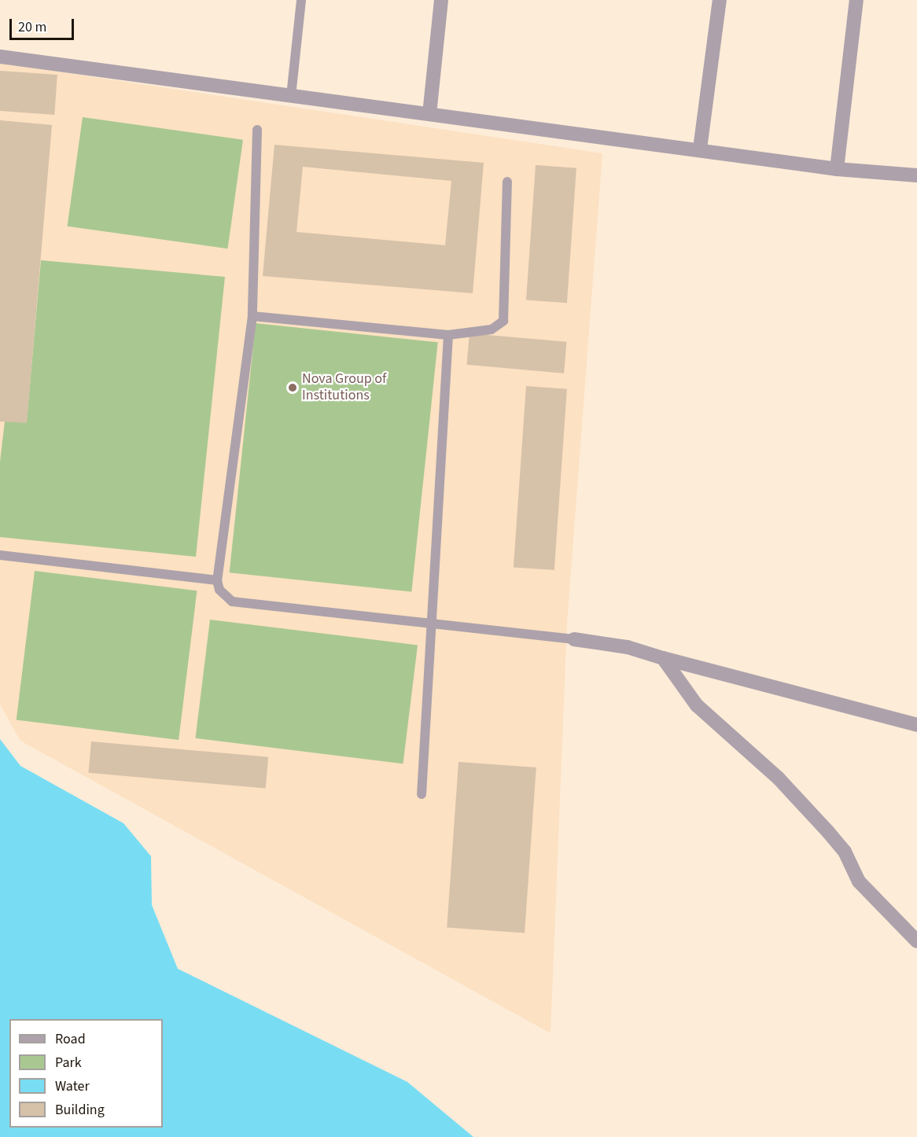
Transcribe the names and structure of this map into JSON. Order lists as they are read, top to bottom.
{
  "places": ["Nova Group of Institutions"],
  "legend": [
    "Road",
    "Park",
    "Water",
    "Building"
  ],
  "scale_bar": "20 m"
}
